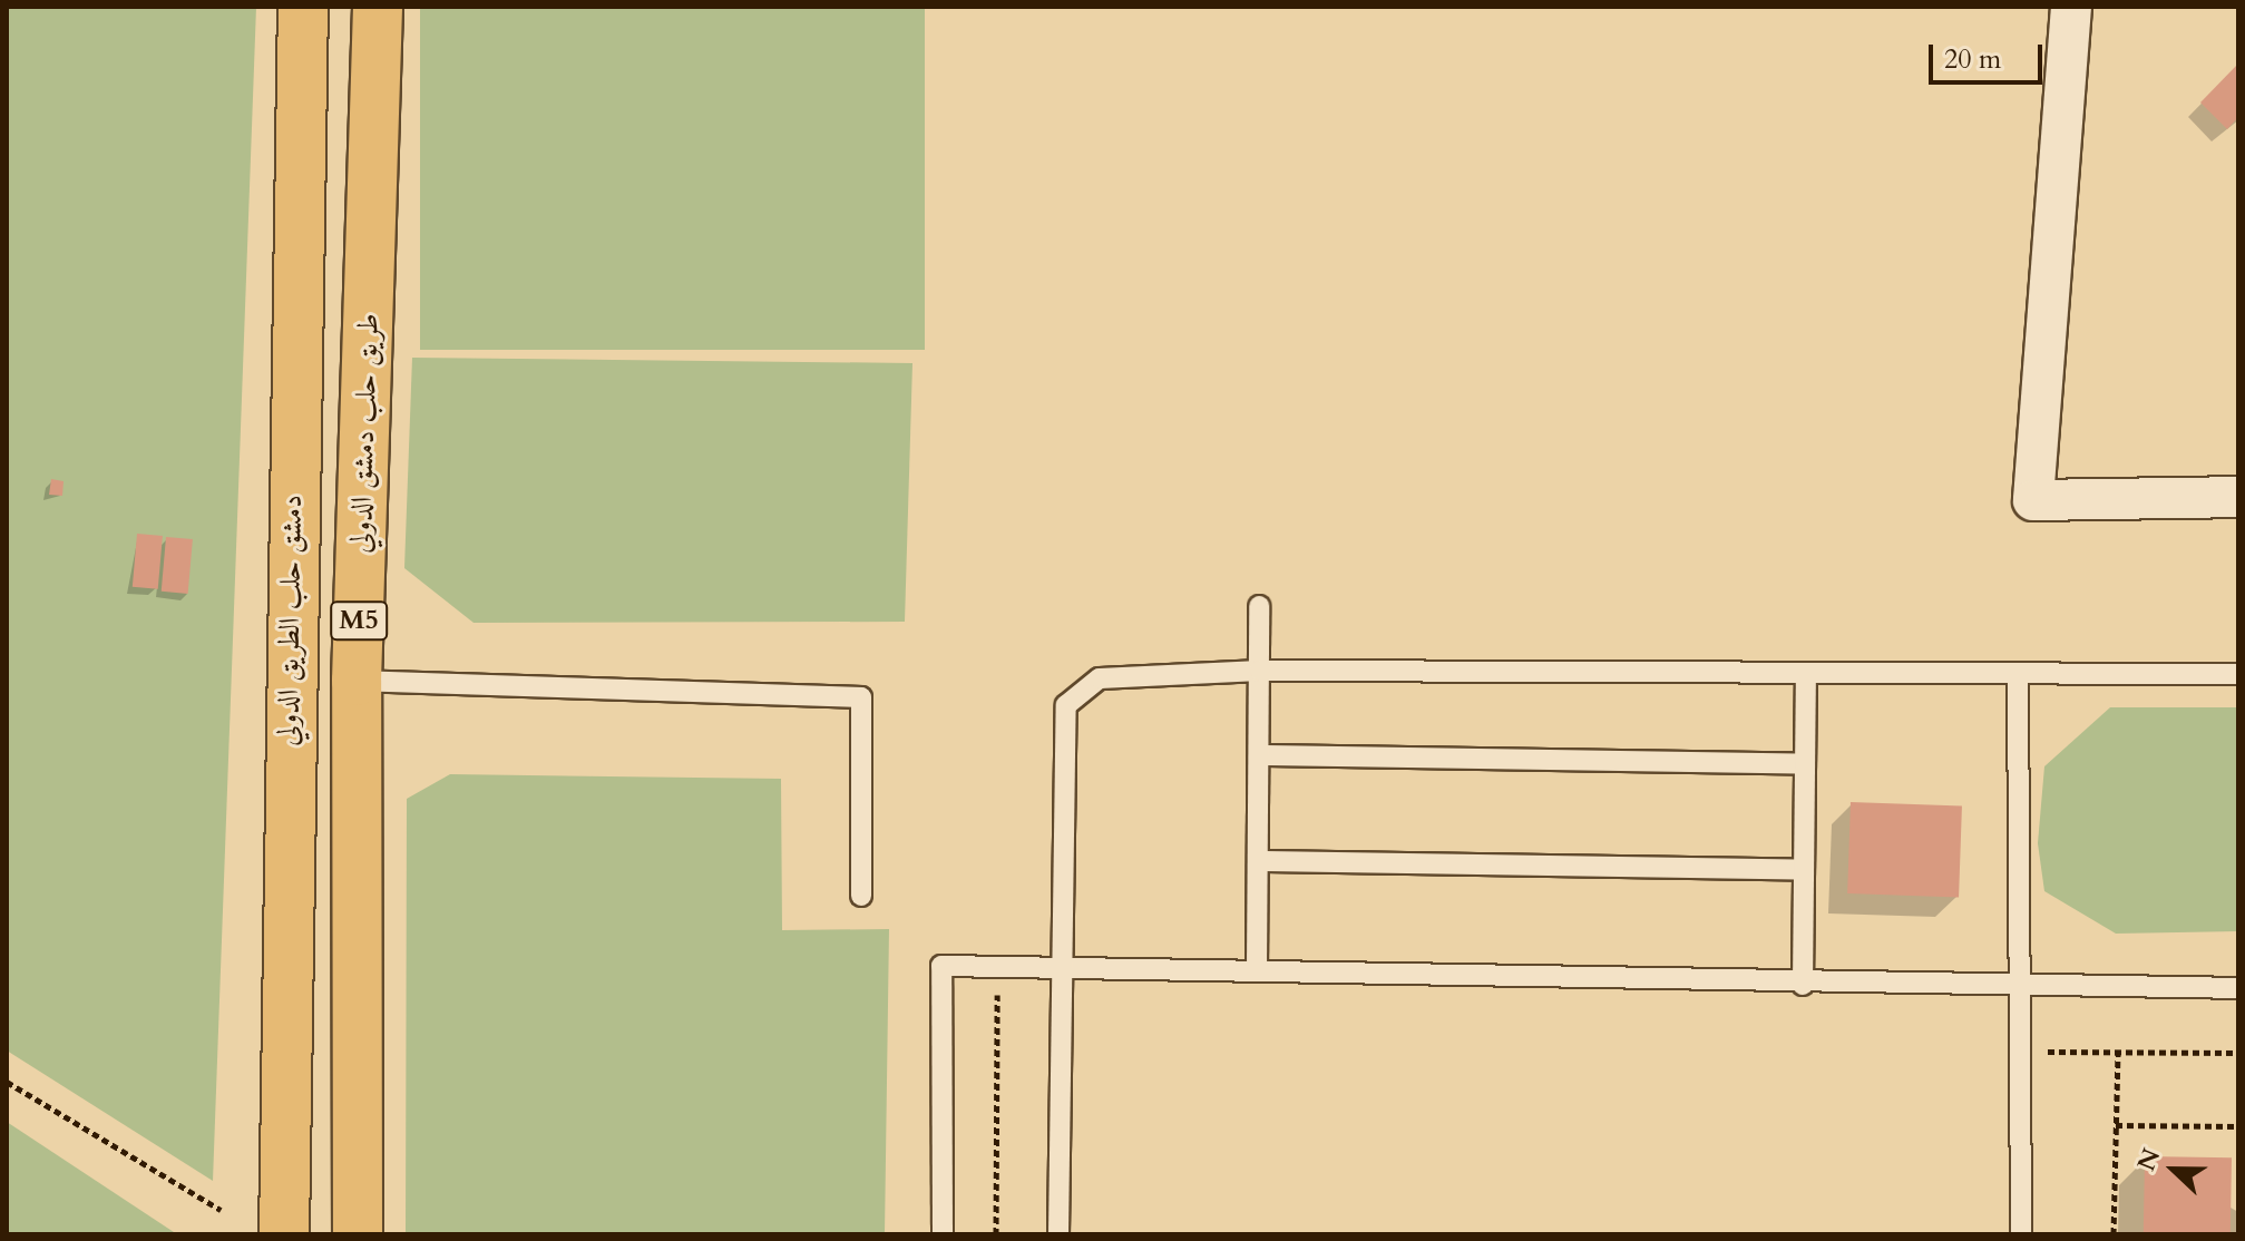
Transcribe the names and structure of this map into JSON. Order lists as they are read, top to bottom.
{
  "streets": {
    "highway": ["طريق حلب دمشق الدولي", "دمشق حلب الطريق الدولي", "M5"]
  },
  "scale_bar": "20 m",
  "north": "left"
}
